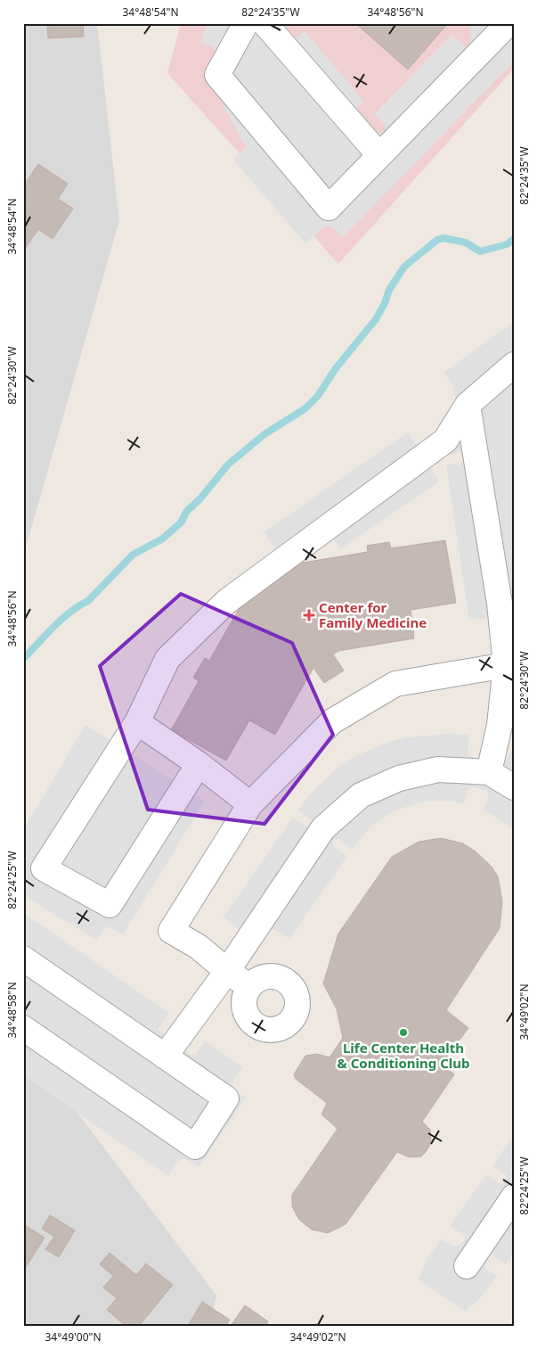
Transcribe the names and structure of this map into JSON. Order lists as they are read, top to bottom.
{
  "places": {
    "health": ["Center for Family Medicine"],
    "other": ["Life Center Health & Conditioning Club"]
  },
  "coordinates": [
    "34°48'54\"N",
    "82°24'35\"W",
    "34°48'56\"N",
    "82°24'30\"W",
    "82°24'25\"W",
    "34°48'58\"N",
    "34°49'02\"N",
    "34°49'00\"N"
  ]
}
